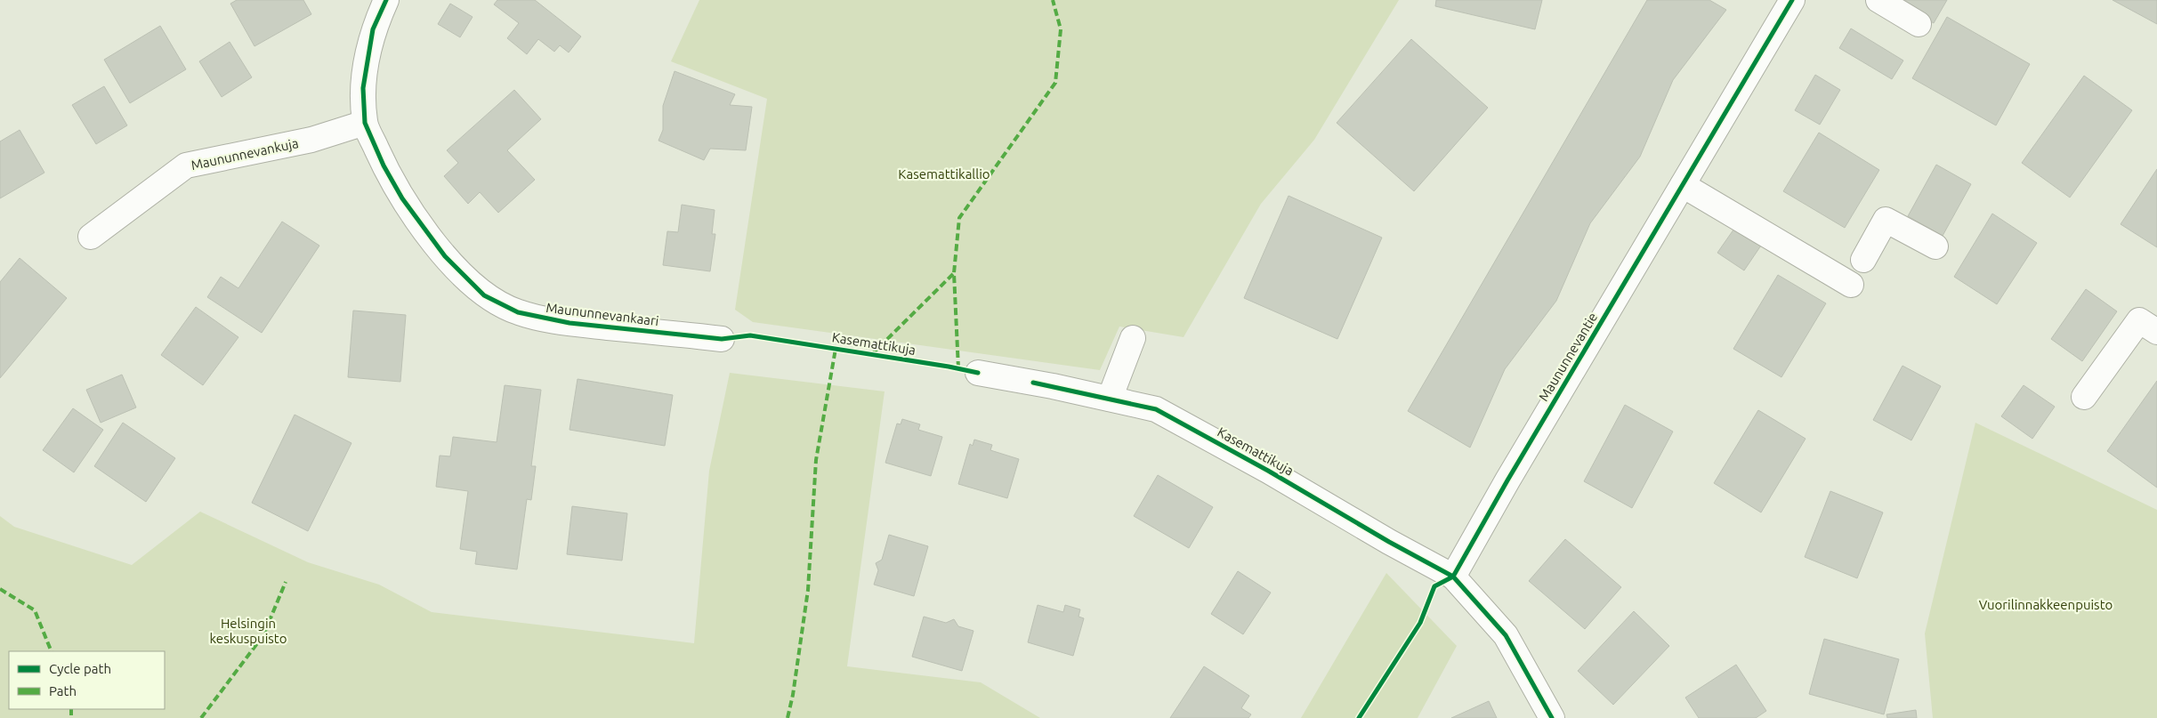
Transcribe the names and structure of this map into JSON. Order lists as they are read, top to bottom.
{
  "streets": {
    "street": [
      "Maununnevankuja",
      "Maununnevankaari",
      "Kasemattikuja",
      "Maununnevantie"
    ]
  },
  "crossings": [
    ["Maununnevankuja", "Maununnevankaari"],
    ["Kasemattikuja", "Maununnevantie"]
  ],
  "parks": ["Kasemattikallio", "Vuorilinnakkeenpuisto", "Helsingin keskuspuisto"],
  "legend": ["Cycle path", "Path"]
}
